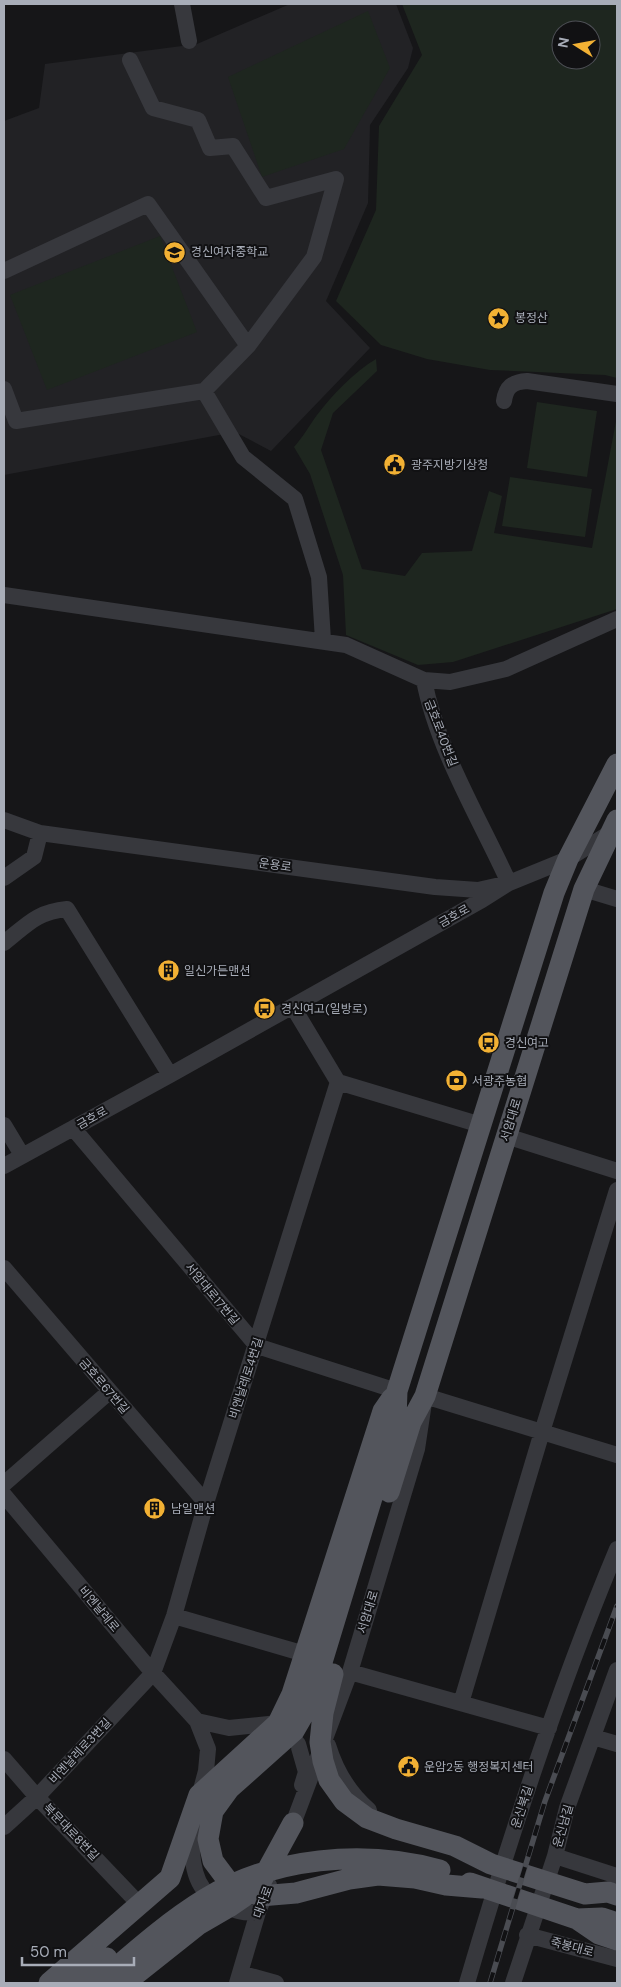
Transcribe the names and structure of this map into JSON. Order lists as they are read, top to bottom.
{
  "streets": {
    "main road": ["서암대로"],
    "street": [
      "금호로40번길",
      "운용로",
      "금호로",
      "서암대로17번길",
      "비엔날레로4번길",
      "금호로67번길",
      "비엔날레로",
      "비엔날레로3번길",
      "운신북길",
      "운신남길",
      "북문대로8번길",
      "대자로",
      "죽봉대로"
    ]
  },
  "crossings": [
    ["금호로40번길", "운용로"],
    ["금호로40번길", "금호로"],
    ["운용로", "금호로"],
    ["금호로", "서암대로"],
    ["금호로", "서암대로17번길"],
    ["서암대로", "대자로"],
    ["서암대로17번길", "비엔날레로4번길"],
    ["비엔날레로4번길", "금호로67번길"],
    ["비엔날레로4번길", "비엔날레로"],
    ["비엔날레로4번길", "비엔날레로3번길"],
    ["비엔날레로", "비엔날레로3번길"],
    ["비엔날레로3번길", "북문대로8번길"],
    ["운신남길", "죽봉대로"]
  ],
  "places": {
    "school or university": ["경신여자중학교"],
    "place": ["봉정산"],
    "public building": ["광주지방기상청", "운암2동 행정복지센터"],
    "building": ["일신가든맨션", "남일맨션"],
    "bus stop": ["경신여고(일방로)", "경신여고"],
    "bank": ["서광주농협"]
  },
  "scale_bar": "50 m",
  "north": "left"
}
